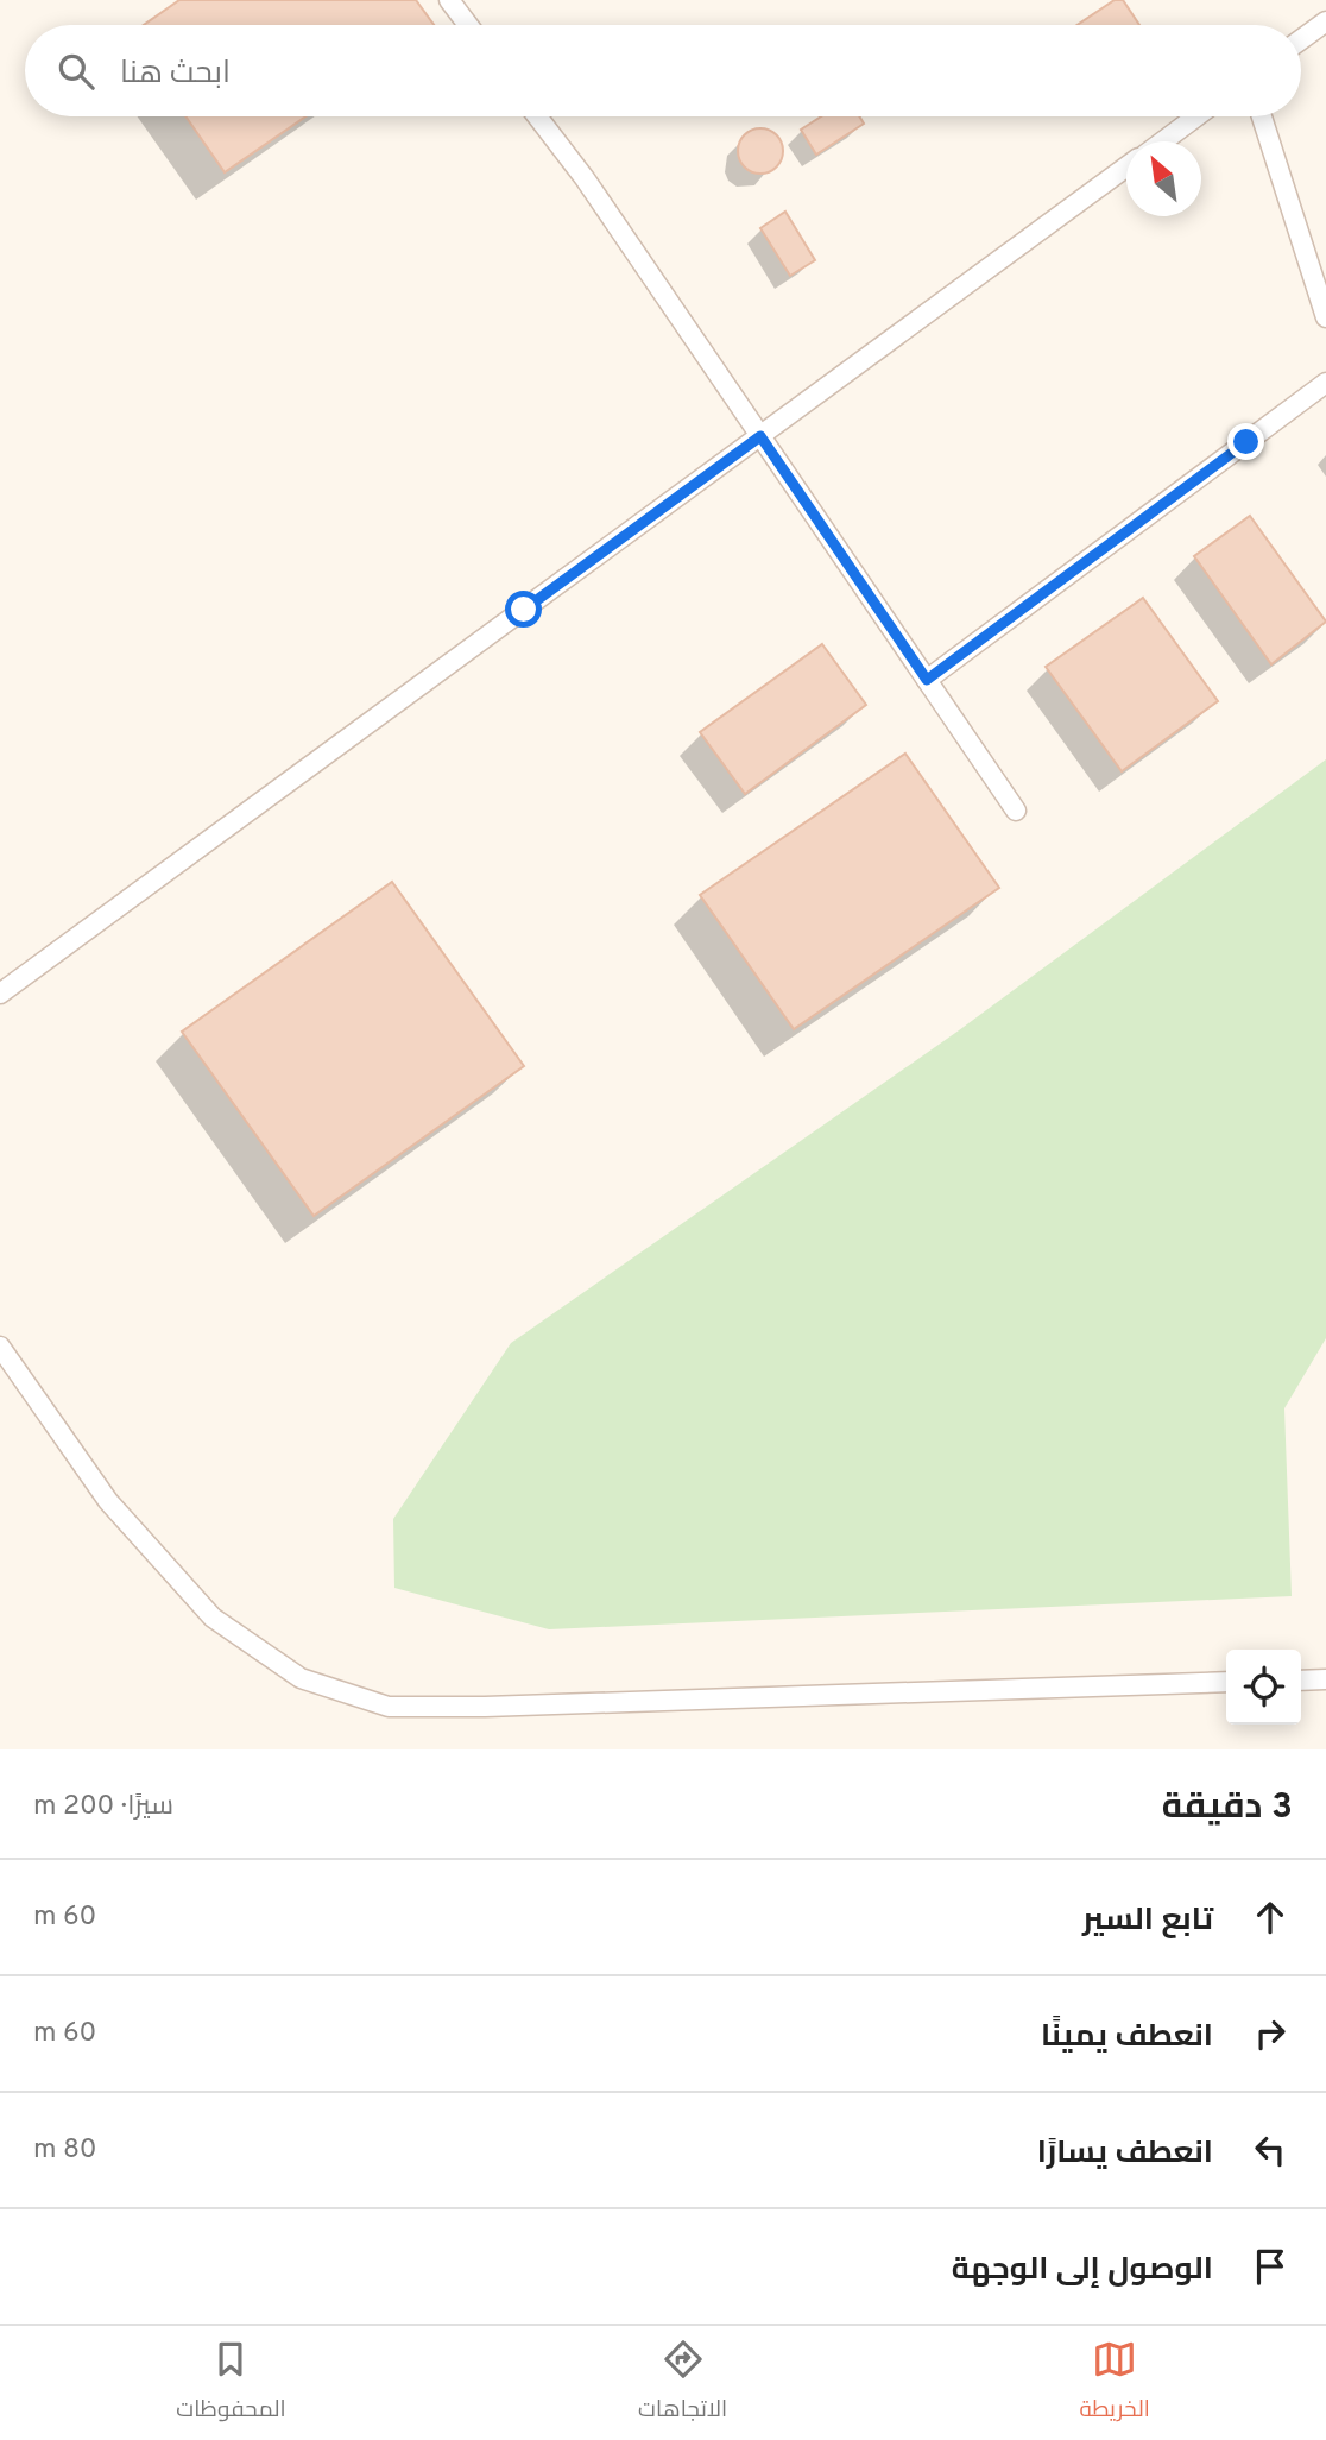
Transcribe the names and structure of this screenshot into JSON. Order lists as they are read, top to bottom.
{
  "north": "top left",
  "page": {
    "search": "ابحث هنا",
    "heading": ["3 دقيقة", "سيرًا · 200 m"],
    "list": [
      ["تابع السير", "60 m"],
      ["انعطف يمينًا", "60 m"],
      ["انعطف يسارًا", "80 m"],
      "الوصول إلى الوجهة"
    ],
    "nav": ["الخريطة", "الاتجاهات", "المحفوظات"]
  }
}
